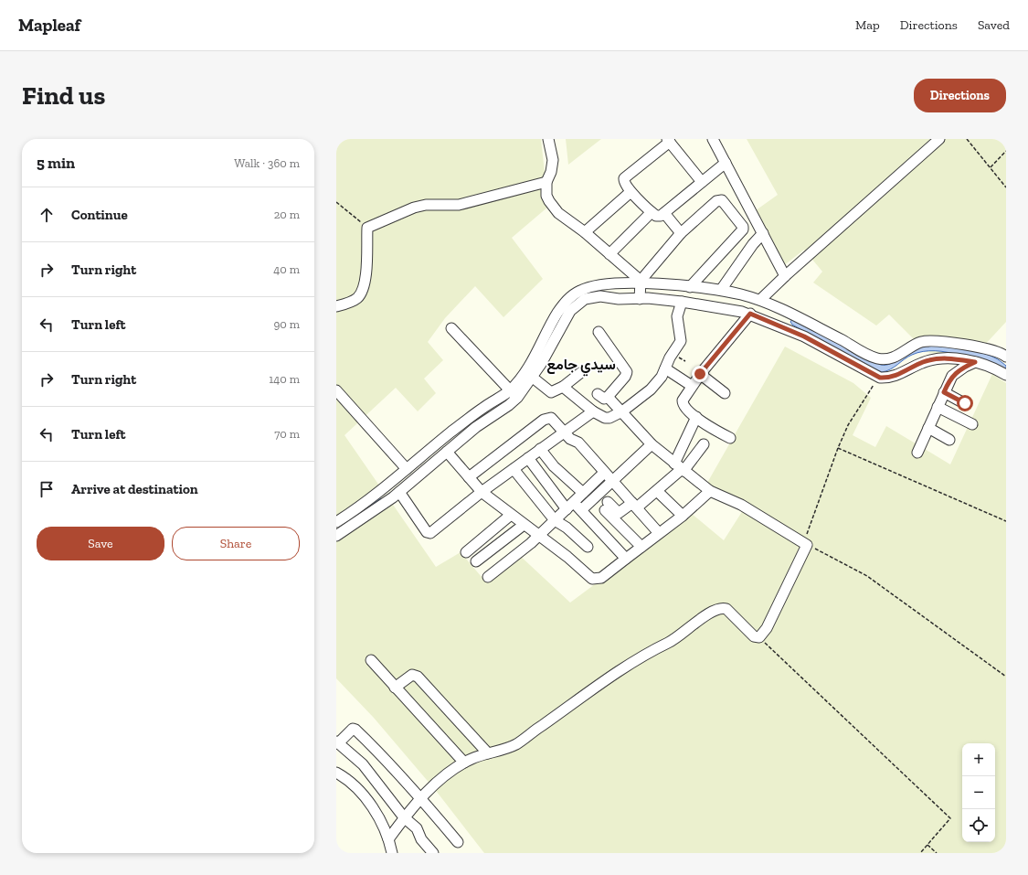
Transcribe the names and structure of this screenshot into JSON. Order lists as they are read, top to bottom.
{
  "districts": ["سيدي جامع"],
  "page": {
    "header": "Mapleaf",
    "nav": ["Map", "Directions", "Saved"],
    "buttons": [
      "Directions",
      ["Save", "Share"]
    ],
    "title": "Find us",
    "heading": ["5 min", "Walk · 360 m"],
    "list": [
      ["Continue", "20 m"],
      ["Turn right", "40 m"],
      ["Turn left", "90 m"],
      ["Turn right", "140 m"],
      ["Turn left", "70 m"],
      "Arrive at destination"
    ],
    "map_buttons": ["+", "−"]
  }
}
